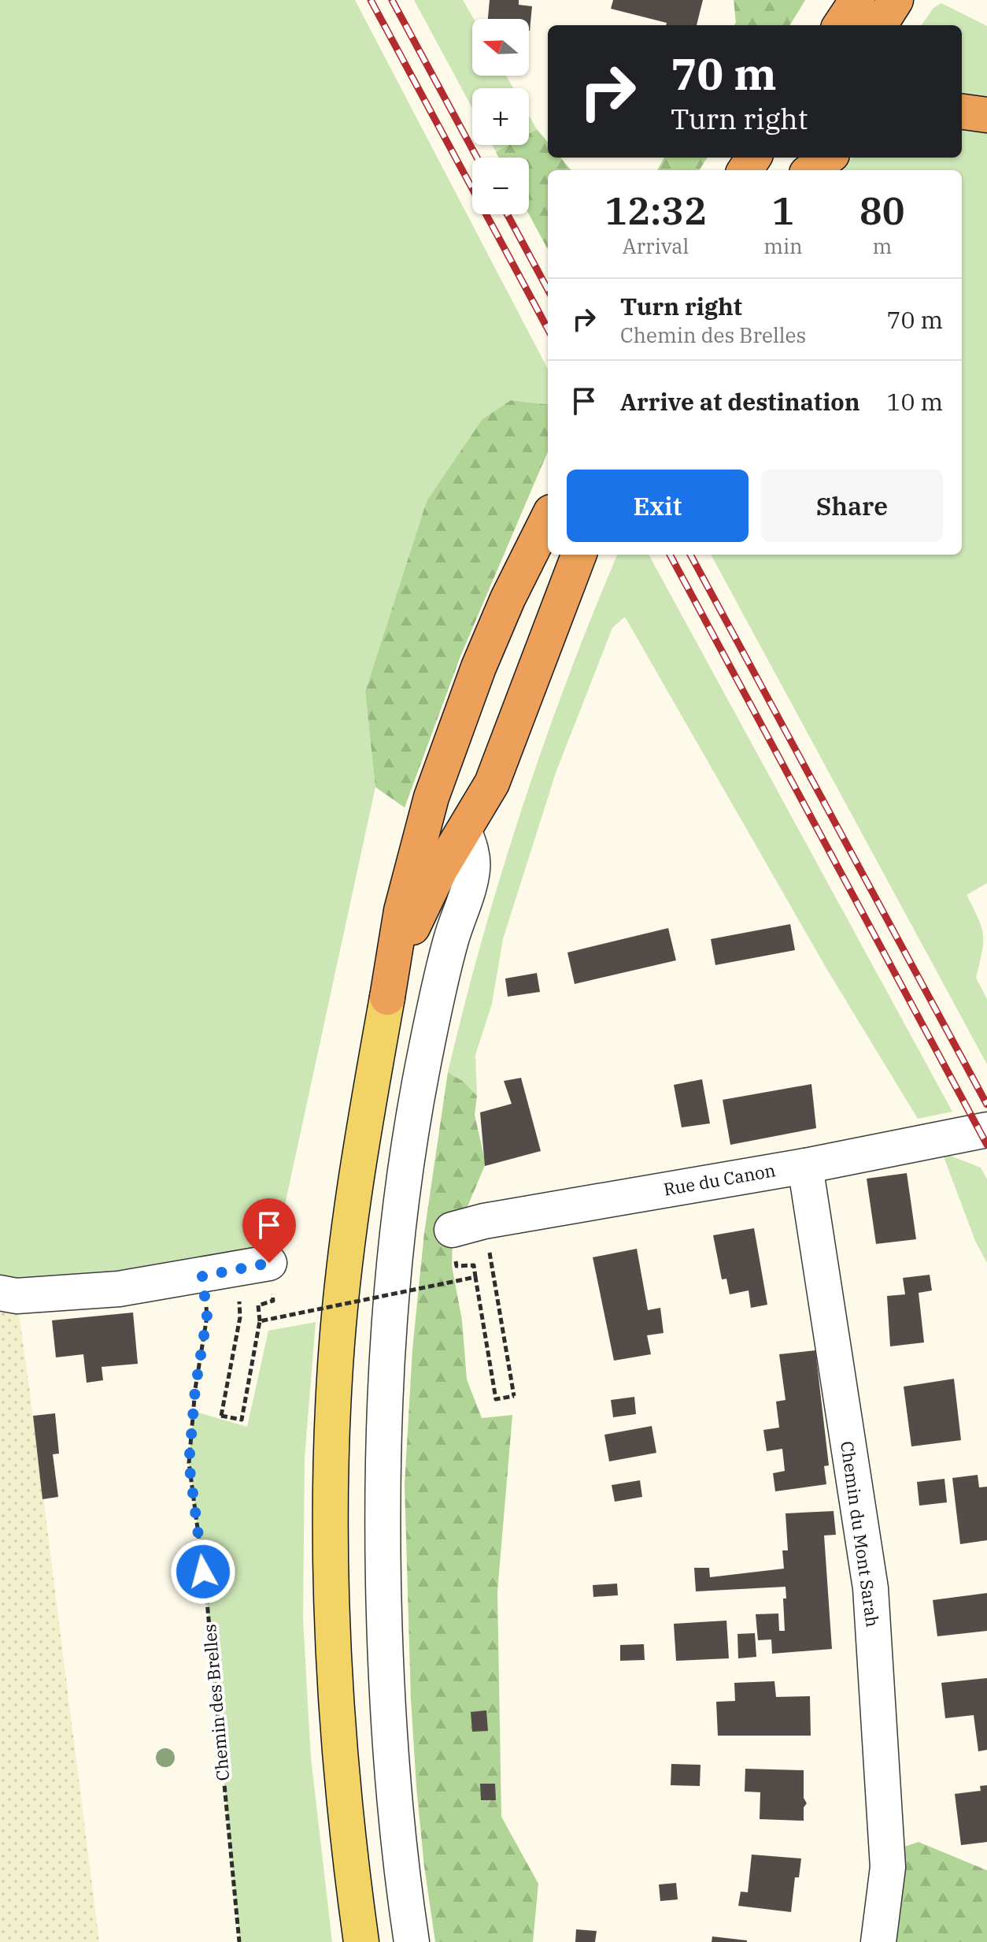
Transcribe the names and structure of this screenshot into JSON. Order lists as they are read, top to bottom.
{
  "streets": {
    "street": ["Rue du Canon", "Chemin du Mont Sarah"],
    "path": ["Chemin des Brelles"]
  },
  "crossings": [
    ["Rue du Canon", "Chemin du Mont Sarah"]
  ],
  "north": "left",
  "page": {
    "map_buttons": ["+", "−"],
    "turn": ["70 m", "Turn right"],
    "eta": [
      "12:32",
      "Arrival",
      "1",
      "min",
      "80",
      "m"
    ],
    "list": [
      {
        "name": "Turn right",
        "note": "Chemin des Brelles",
        "value": "70 m"
      },
      {
        "name": "Arrive at destination",
        "value": "10 m"
      }
    ],
    "buttons": ["Exit", "Share"]
  }
}
